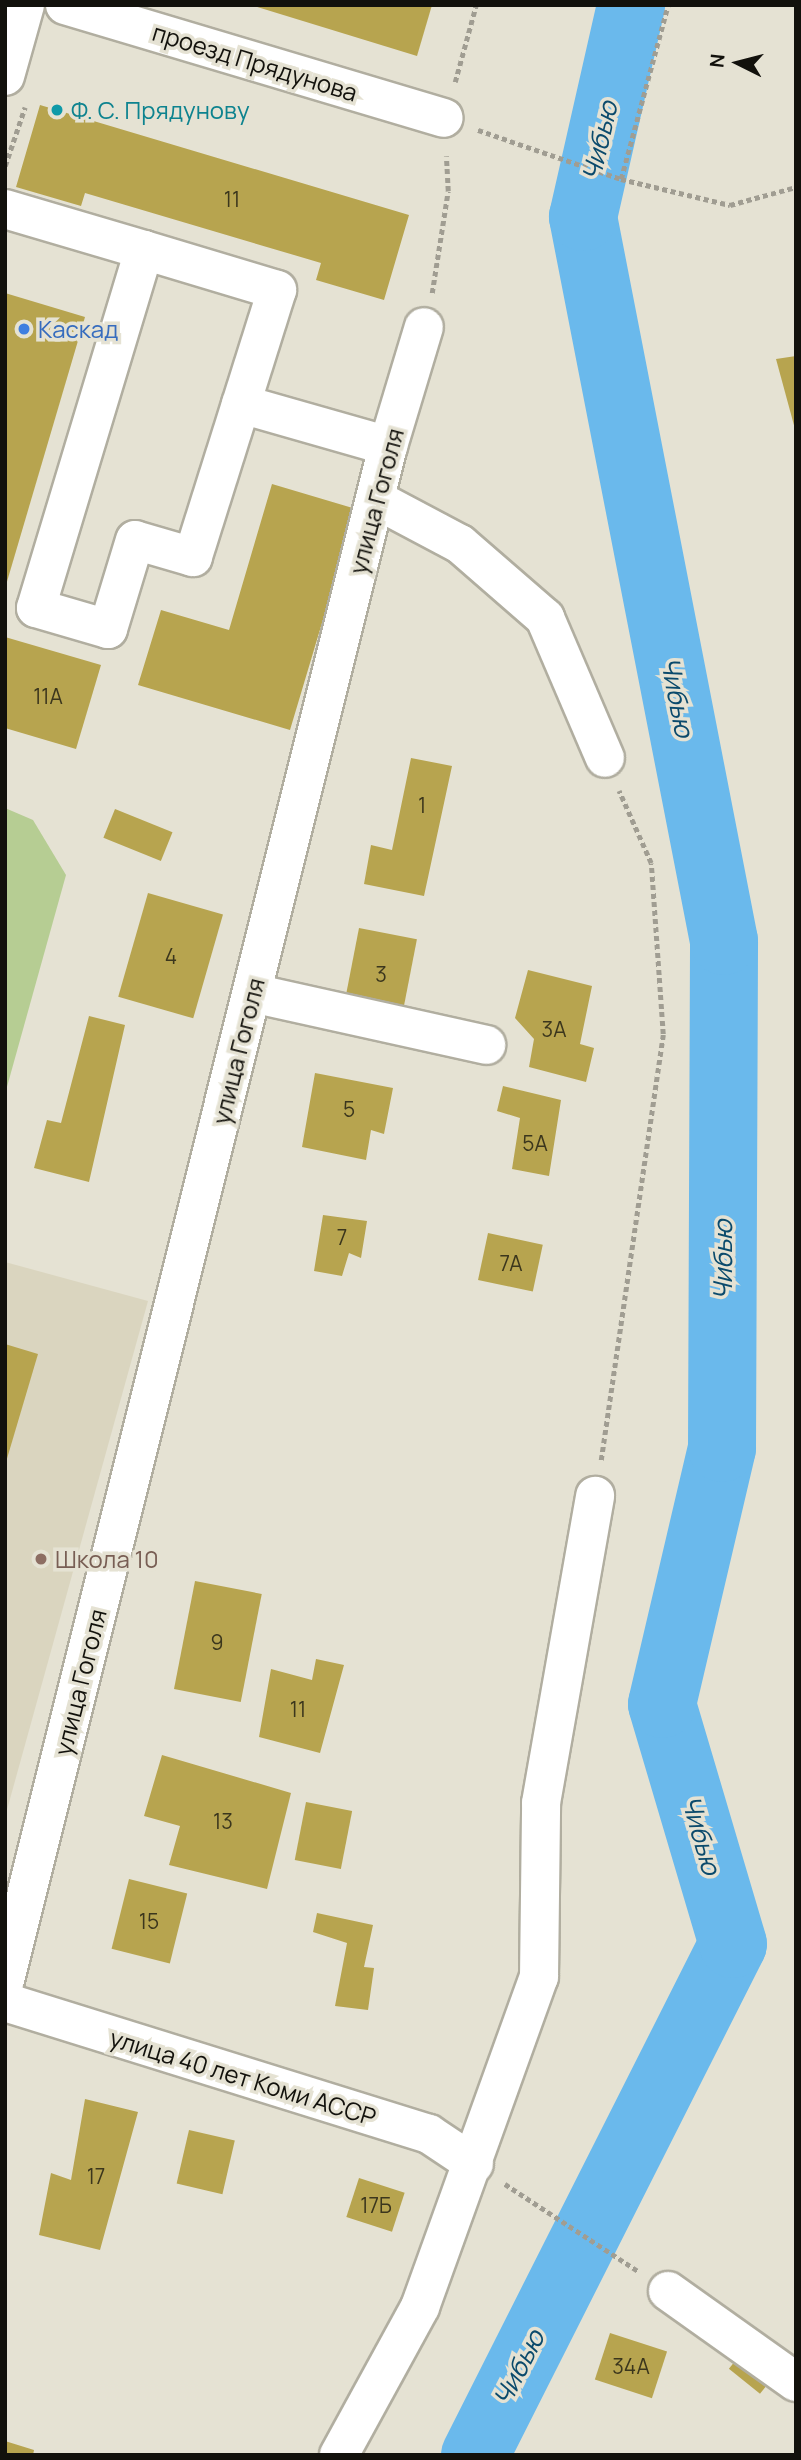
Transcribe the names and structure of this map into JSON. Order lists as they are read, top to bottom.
{
  "streets": {
    "street": ["проезд Прядунова", "улица Гоголя", "улица 40 лет Коми АССР"]
  },
  "water": ["Чибью"],
  "places": ["Ф. С. Прядунову", "Каскад", "Школа 10"],
  "house_numbers": [
    "11",
    "11А",
    "1",
    "4",
    "3",
    "3А",
    "5",
    "5А",
    "7",
    "7А",
    "9",
    "11",
    "13",
    "15",
    "17",
    "17Б",
    "34А"
  ],
  "north": "left"
}
